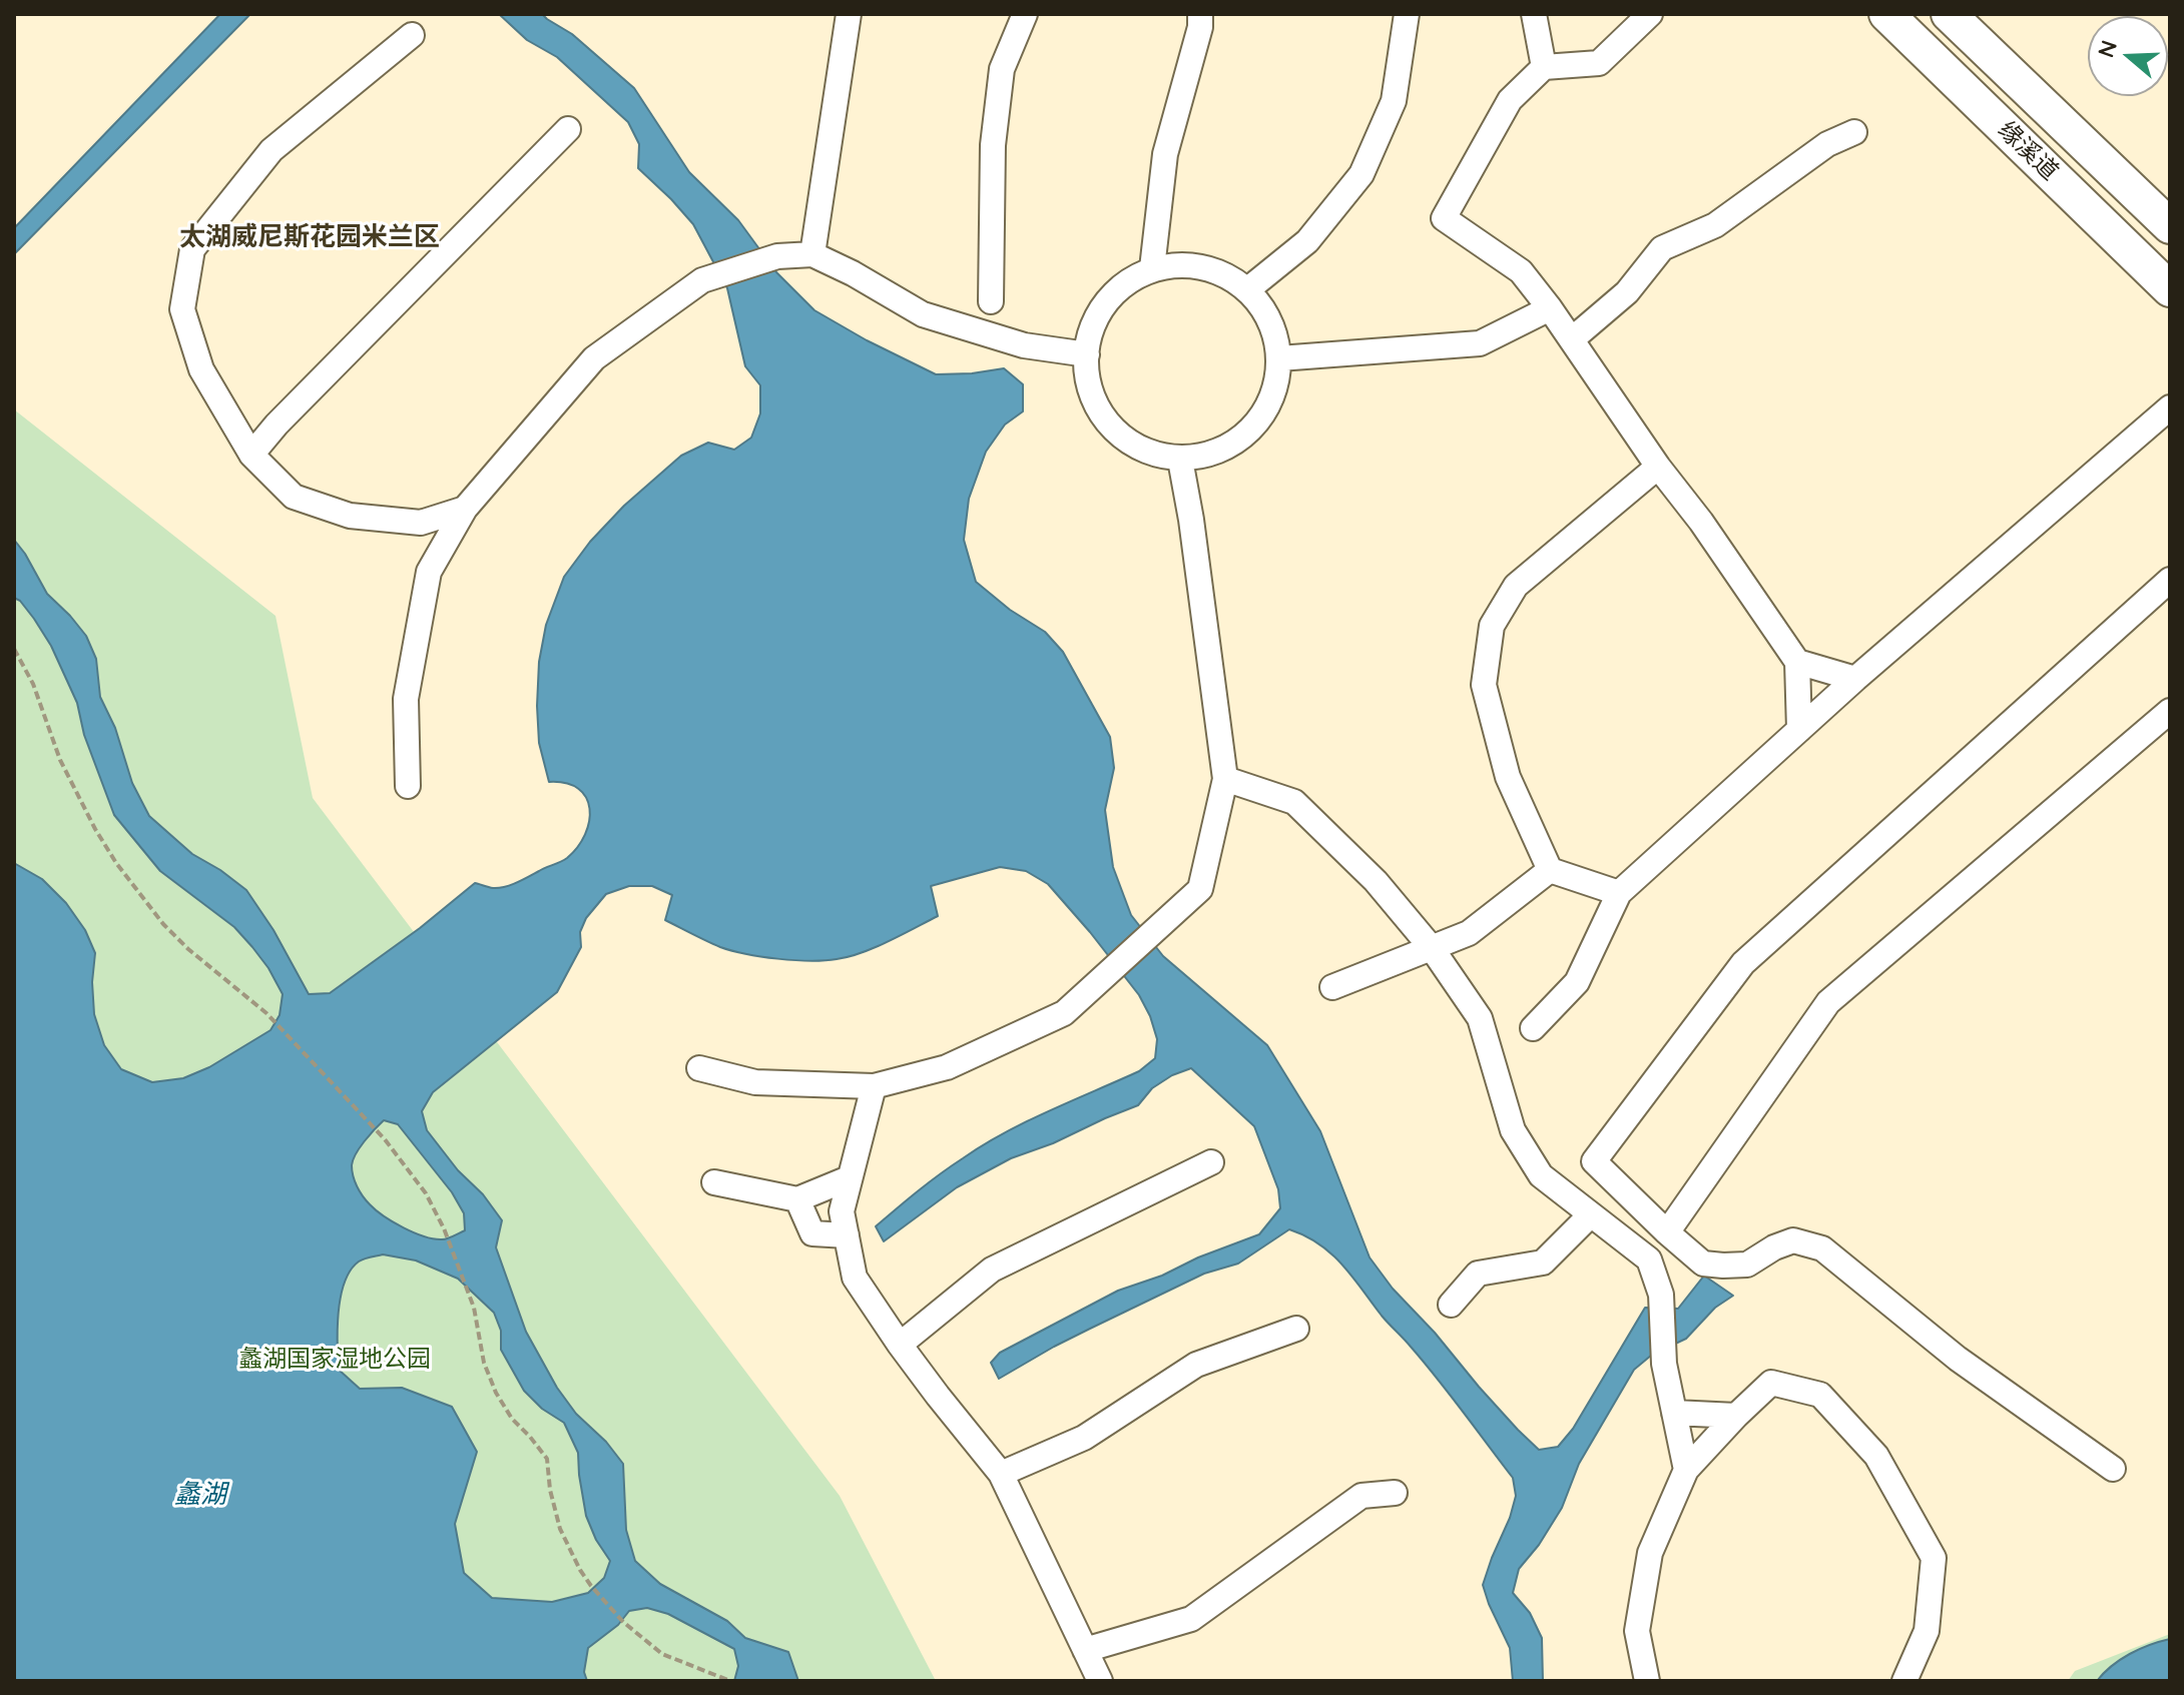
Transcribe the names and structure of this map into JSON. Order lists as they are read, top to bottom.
{
  "streets": {
    "main road": ["缘溪道"]
  },
  "districts": ["太湖威尼斯花园米兰区"],
  "water": ["蠡湖"],
  "parks": ["蠡湖国家湿地公园"],
  "north": "left"
}
